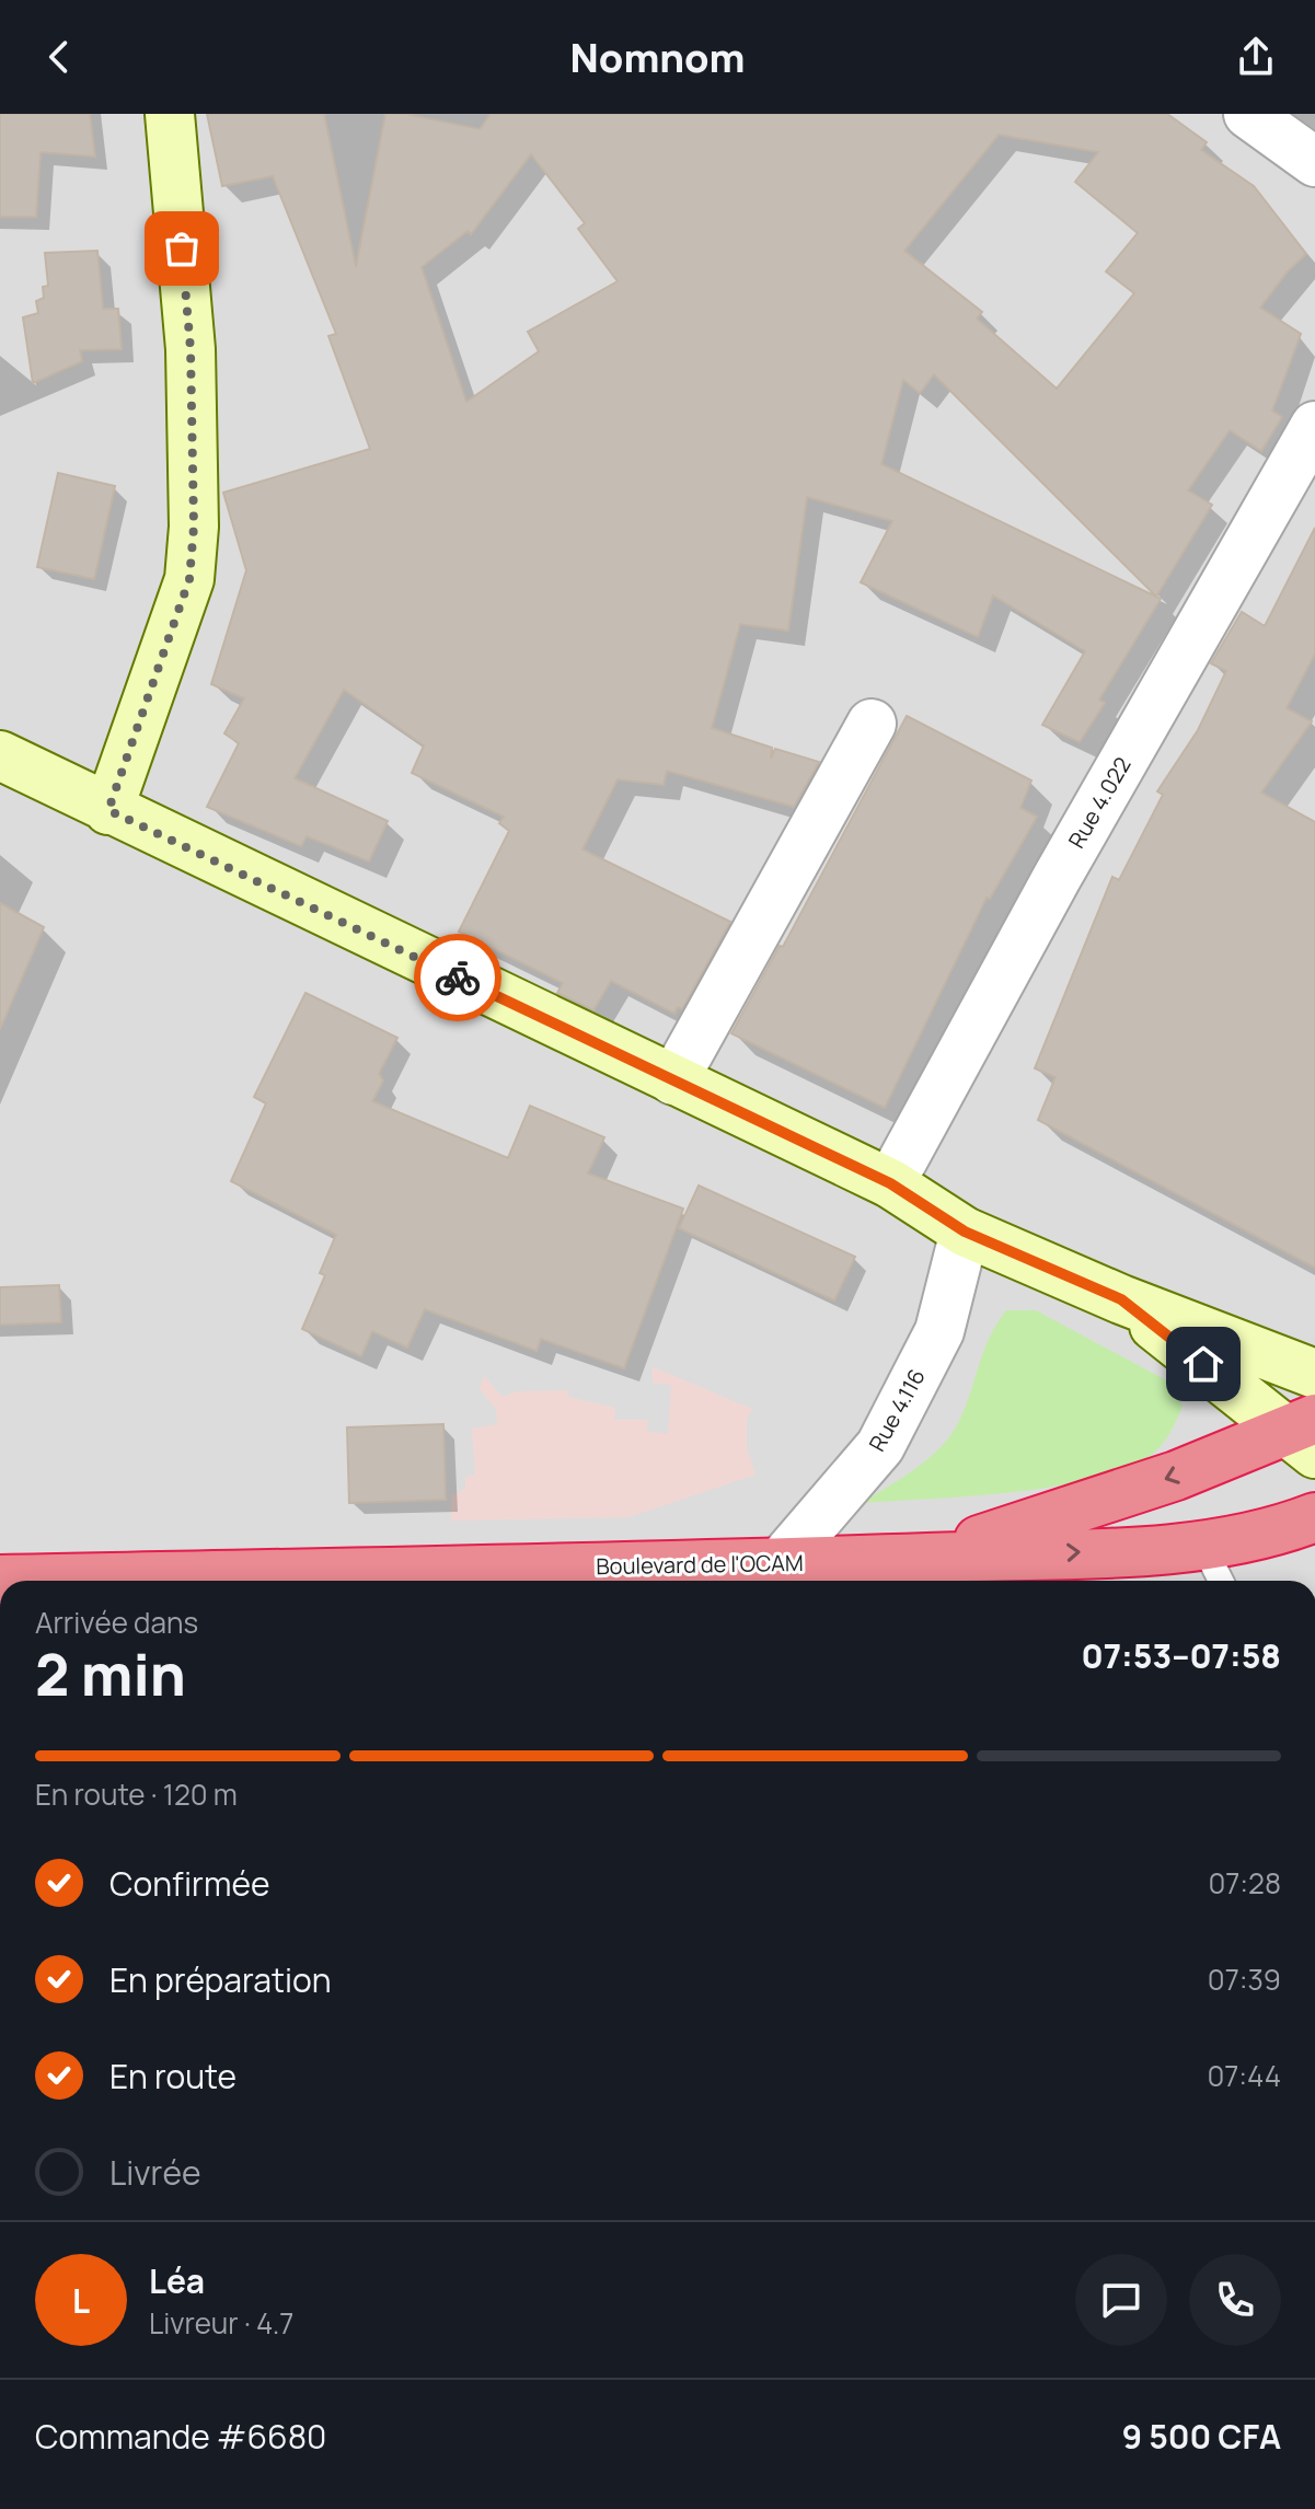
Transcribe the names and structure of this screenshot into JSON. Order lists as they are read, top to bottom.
{
  "streets": {
    "highway": ["Boulevard de l'OCAM"],
    "street": ["Rue 4.022", "Rue 4.116"]
  },
  "crossings": [
    ["Rue 4.116", "Boulevard de l'OCAM"]
  ],
  "page": {
    "header": "Nomnom",
    "heading": ["2 min", "Arrivée dans", "07:53–07:58"],
    "panel": [
      "Léa",
      "Livreur · 4.7",
      "Commande #6680",
      "9 500 CFA"
    ],
    "bar": "En route · 120 m",
    "list": [
      ["Confirmée", "07:28"],
      ["En préparation", "07:39"],
      ["En route", "07:44"],
      "Livrée"
    ],
    "round": "L"
  }
}
